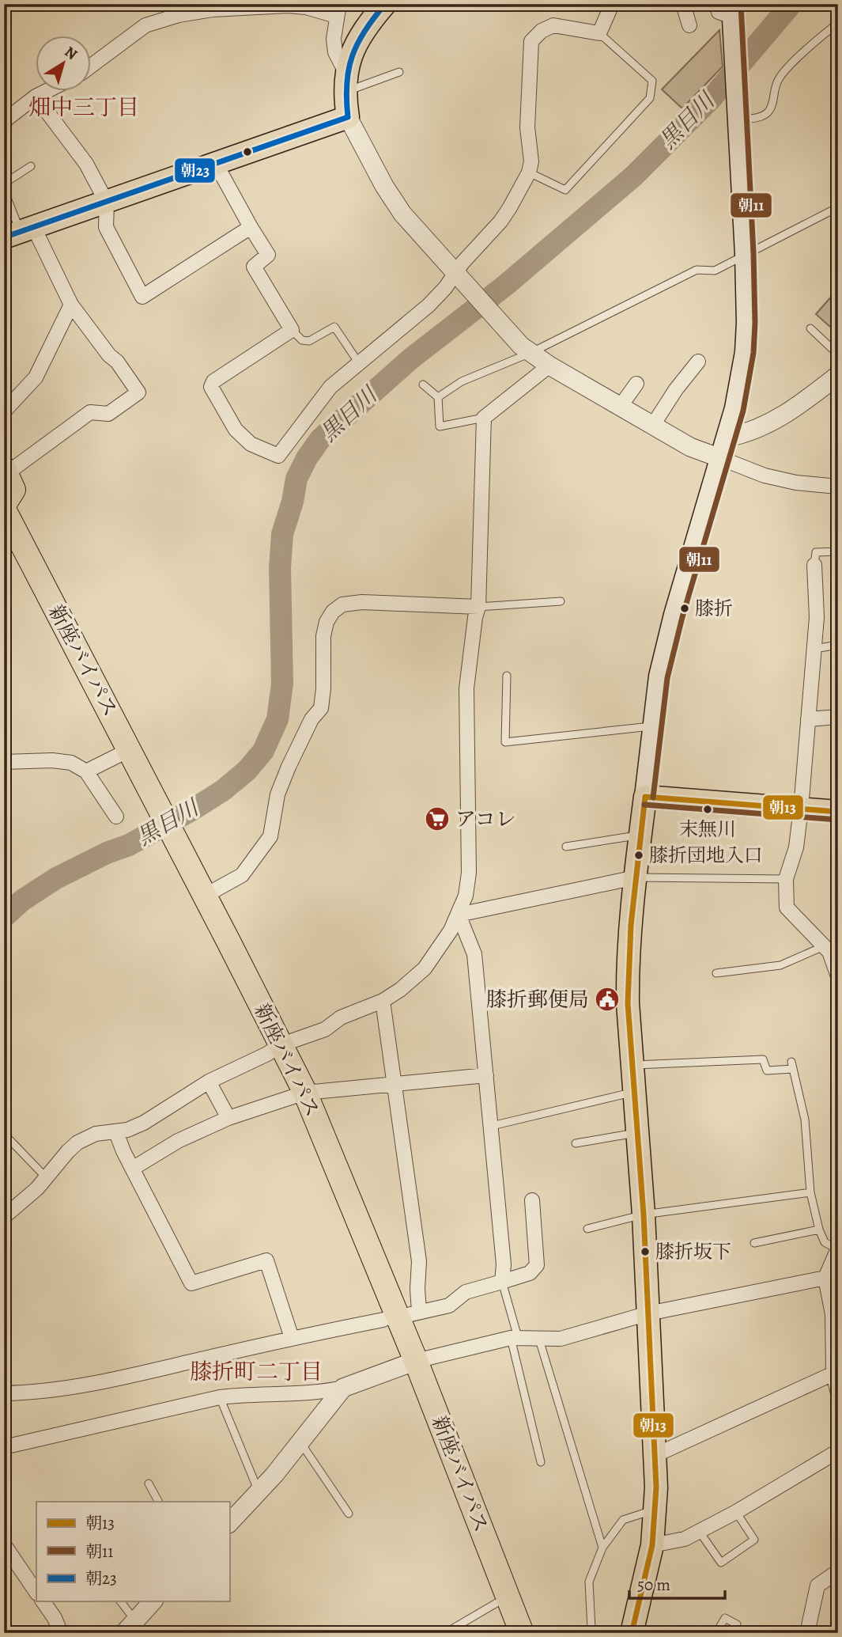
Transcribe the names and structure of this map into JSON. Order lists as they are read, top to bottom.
{
  "streets": {
    "highway": ["新座バイパス"]
  },
  "districts": ["畑中三丁目", "膝折町二丁目"],
  "water": ["黒目川"],
  "places": {
    "other": [
      "膝折",
      "末無川",
      "膝折団地入口",
      "膝折坂下"
    ],
    "supermarket": ["アコレ"],
    "public building": ["膝折郵便局"]
  },
  "lines": ["transit line 朝11", "transit line 朝23", "transit line 朝13"],
  "legend": ["朝13", "朝11", "朝23"],
  "scale_bar": "50 m",
  "north": "top right"
}
